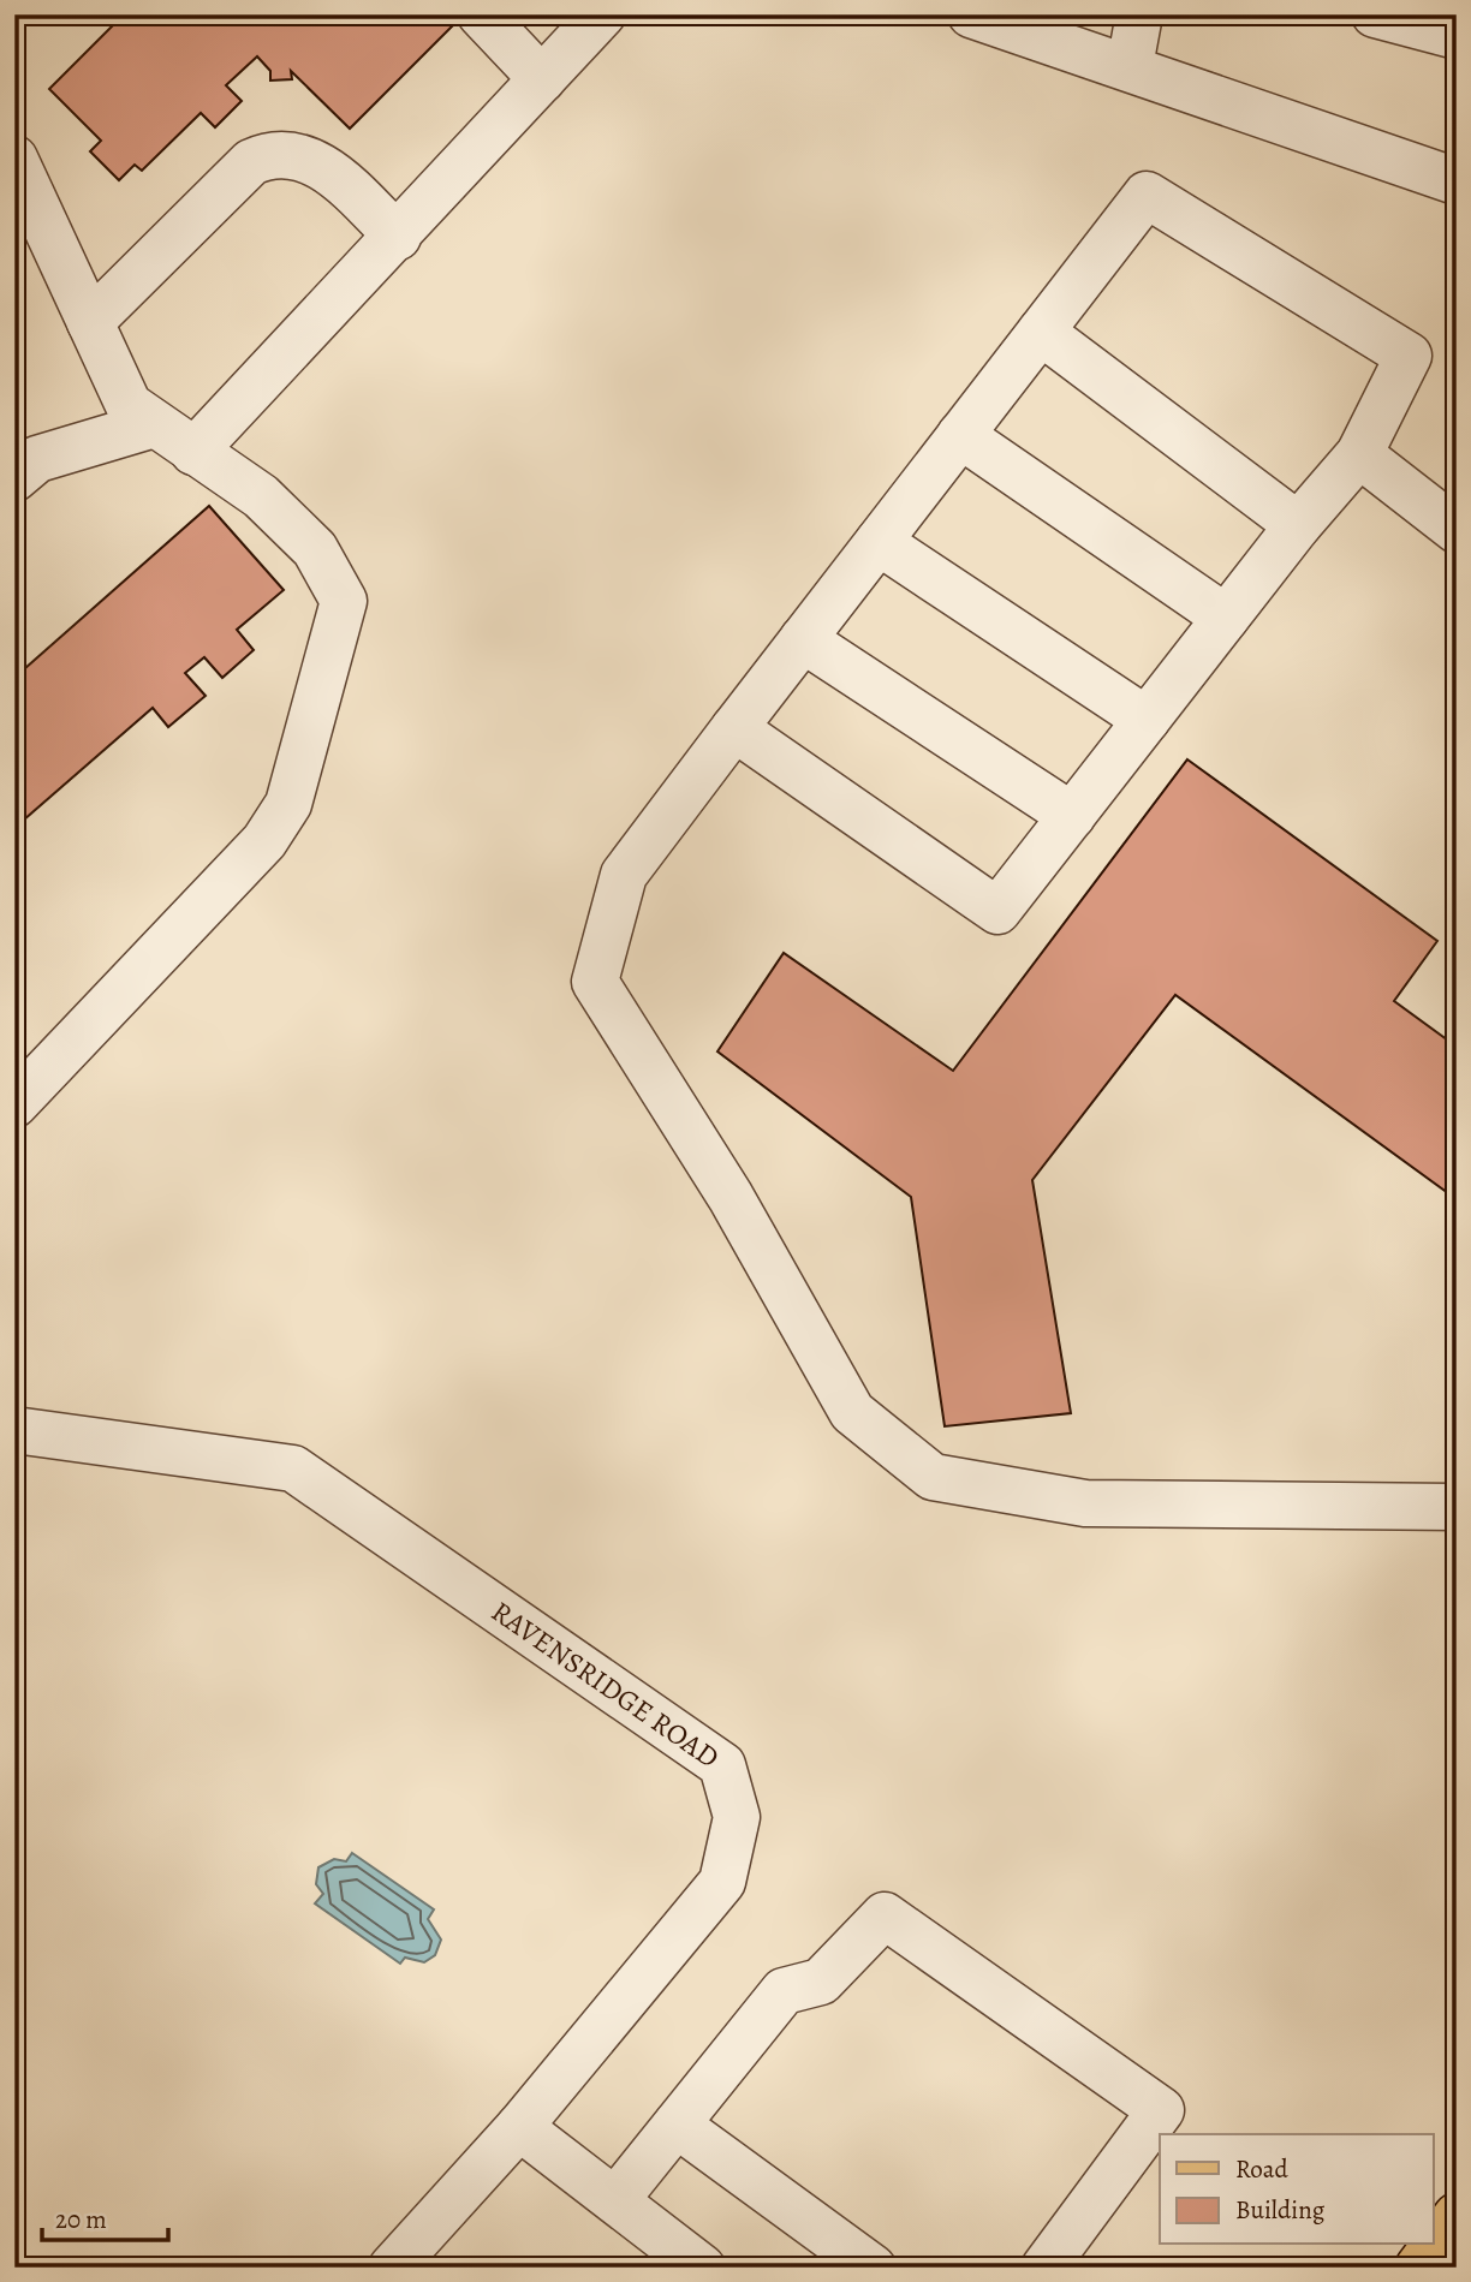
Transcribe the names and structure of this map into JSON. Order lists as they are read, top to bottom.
{
  "streets": {
    "street": ["RAVENSRIDGE ROAD"]
  },
  "legend": ["Road", "Building"],
  "scale_bar": "20 m"
}
